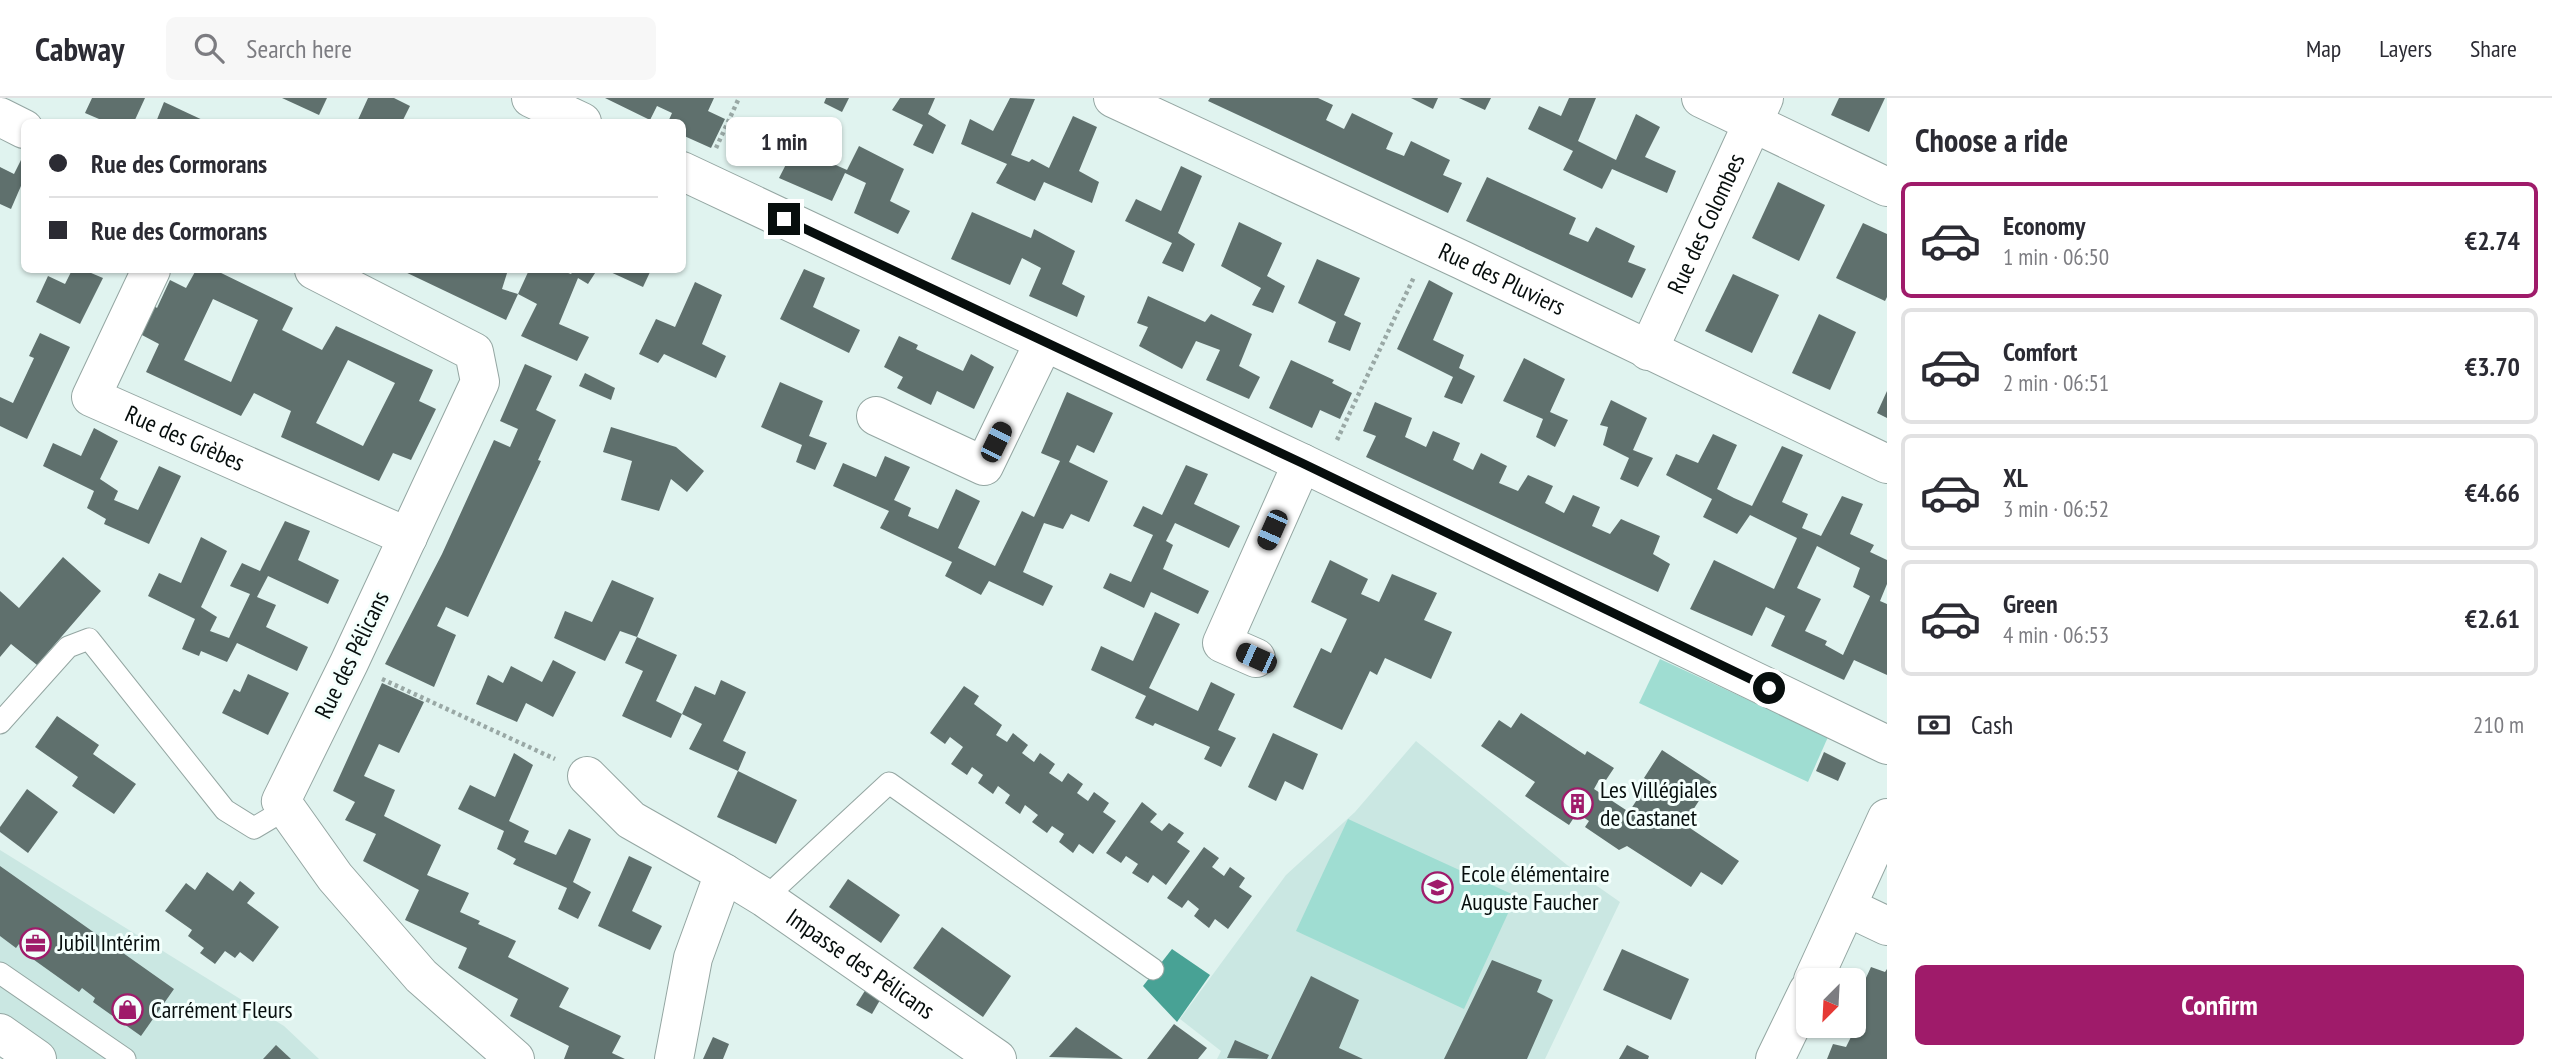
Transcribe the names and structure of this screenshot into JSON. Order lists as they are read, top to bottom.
{
  "streets": {
    "street": [
      "Rue des Colombes",
      "Rue des Pluviers",
      "Rue des Grèbes",
      "Rue des Pélicans",
      "Impasse des Pélicans"
    ]
  },
  "crossings": [
    ["Rue des Colombes", "Rue des Pluviers"],
    ["Rue des Grèbes", "Rue des Pélicans"]
  ],
  "places": {
    "building": ["Les Villégiales de Castanet"],
    "school or university": ["Ecole élémentaire Auguste Faucher"],
    "office": ["Jubil Intérim"],
    "shop": ["Carrément Fleurs"]
  },
  "north": "bottom left",
  "page": {
    "header": "Cabway",
    "search": "Search here",
    "nav": ["Map", "Layers", "Share"],
    "heading": "Choose a ride",
    "bubble": "1 min",
    "banner": ["Rue des Cormorans", "Rue des Cormorans"],
    "list": [
      {
        "name": "Economy",
        "note": "1 min · 06:50",
        "value": "€2.74"
      },
      {
        "name": "Comfort",
        "note": "2 min · 06:51",
        "value": "€3.70"
      },
      {
        "name": "XL",
        "note": "3 min · 06:52",
        "value": "€4.66"
      },
      {
        "name": "Green",
        "note": "4 min · 06:53",
        "value": "€2.61"
      }
    ],
    "pay": ["Cash", "210 m"],
    "buttons": "Confirm"
  }
}
